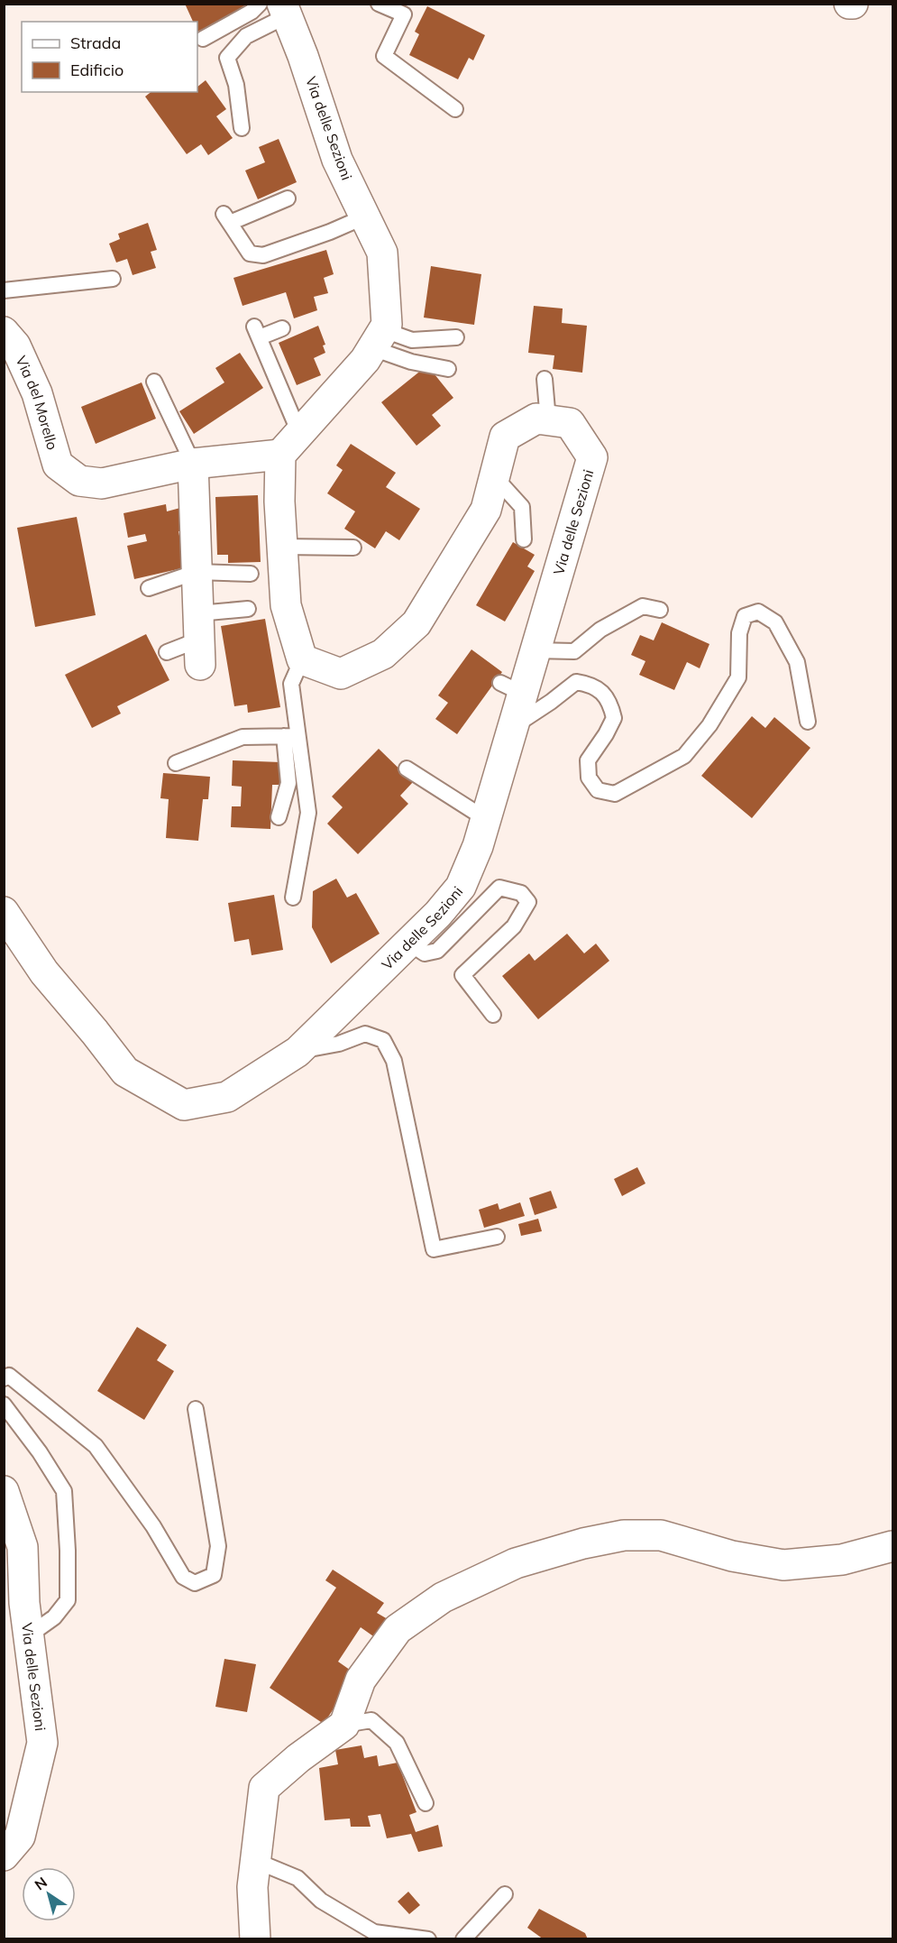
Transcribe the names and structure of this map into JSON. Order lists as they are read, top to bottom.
{
  "streets": {
    "street": ["Via delle Sezioni", "Via del Morello"]
  },
  "legend": ["Strada", "Edificio"],
  "north": "top left"
}
